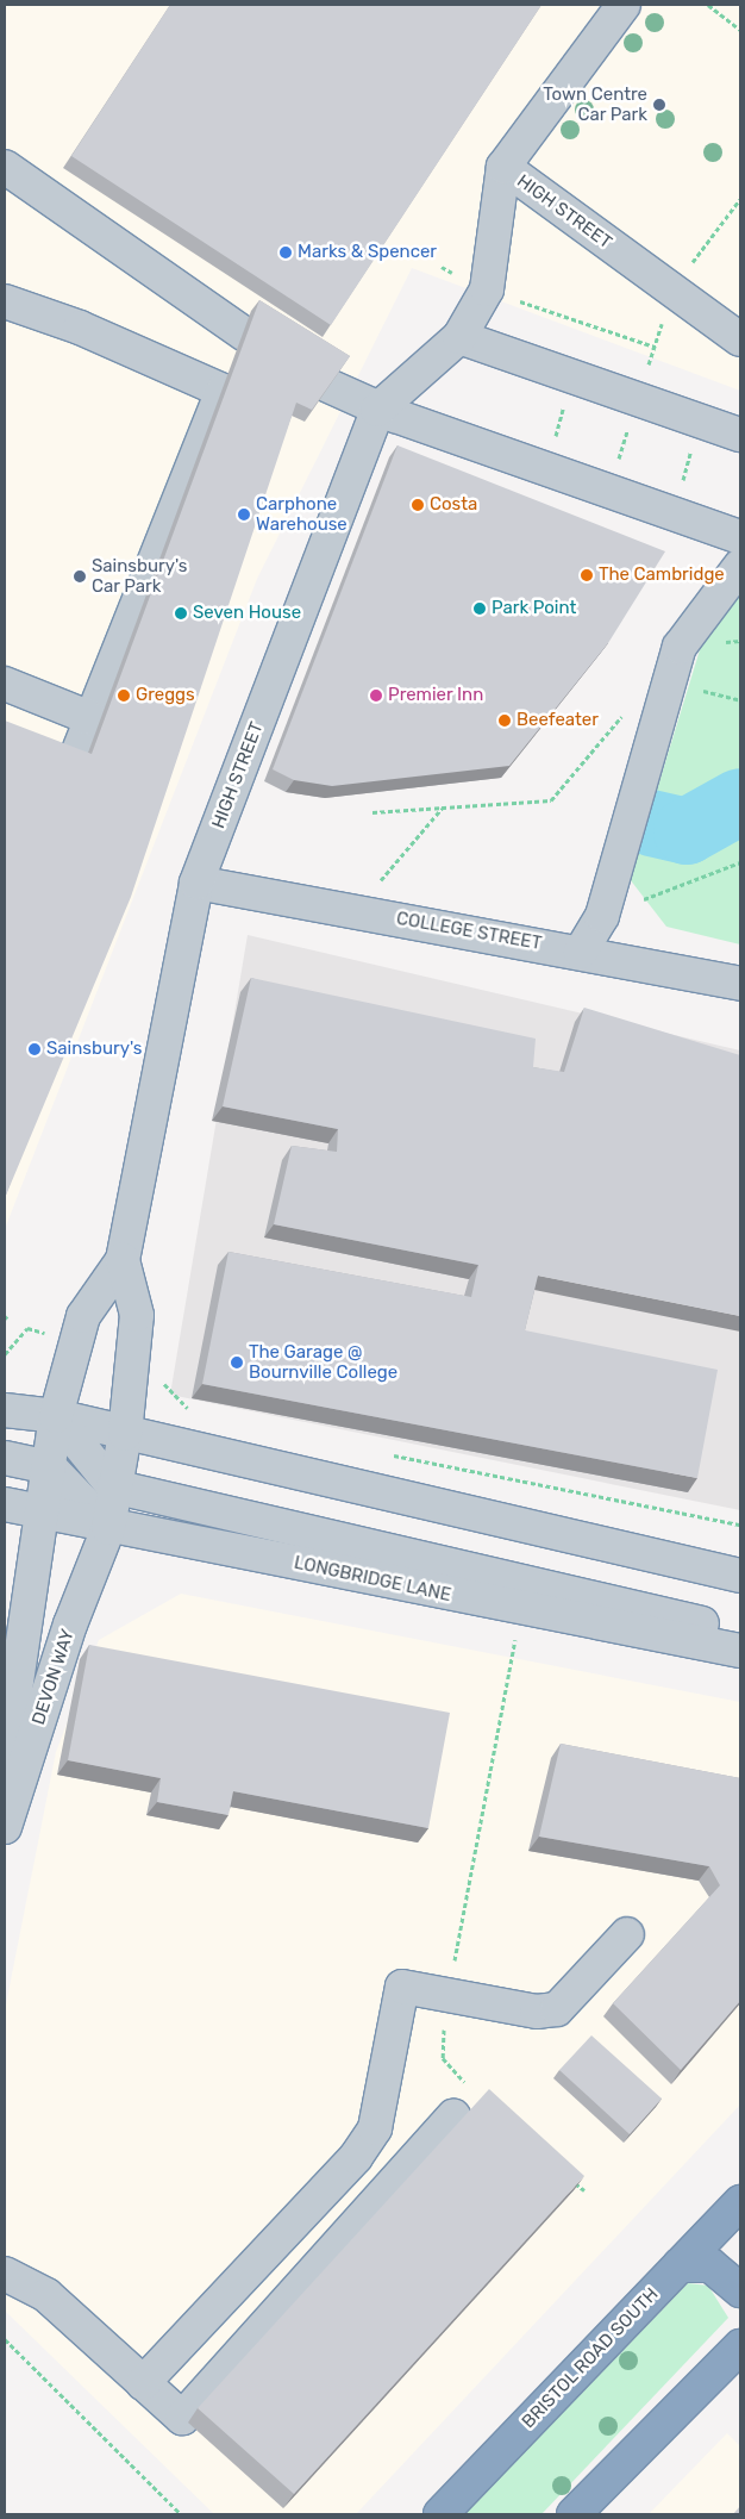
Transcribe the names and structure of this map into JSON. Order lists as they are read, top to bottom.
{
  "streets": {
    "highway": ["BRISTOL ROAD SOUTH"],
    "street": [
      "HIGH STREET",
      "COLLEGE STREET",
      "LONGBRIDGE LANE",
      "DEVON WAY"
    ]
  },
  "crossings": [
    ["HIGH STREET", "COLLEGE STREET"],
    ["HIGH STREET", "LONGBRIDGE LANE"],
    ["HIGH STREET", "DEVON WAY"],
    ["LONGBRIDGE LANE", "DEVON WAY"]
  ],
  "places": [
    "Town Centre Car Park",
    "Marks & Spencer",
    "Costa",
    "Carphone Warehouse",
    "The Cambridge",
    "Sainsbury's Car Park",
    "Park Point",
    "Seven House",
    "Greggs",
    "Premier Inn",
    "Beefeater",
    "Sainsbury's",
    "The Garage @ Bournville College"
  ]
}
